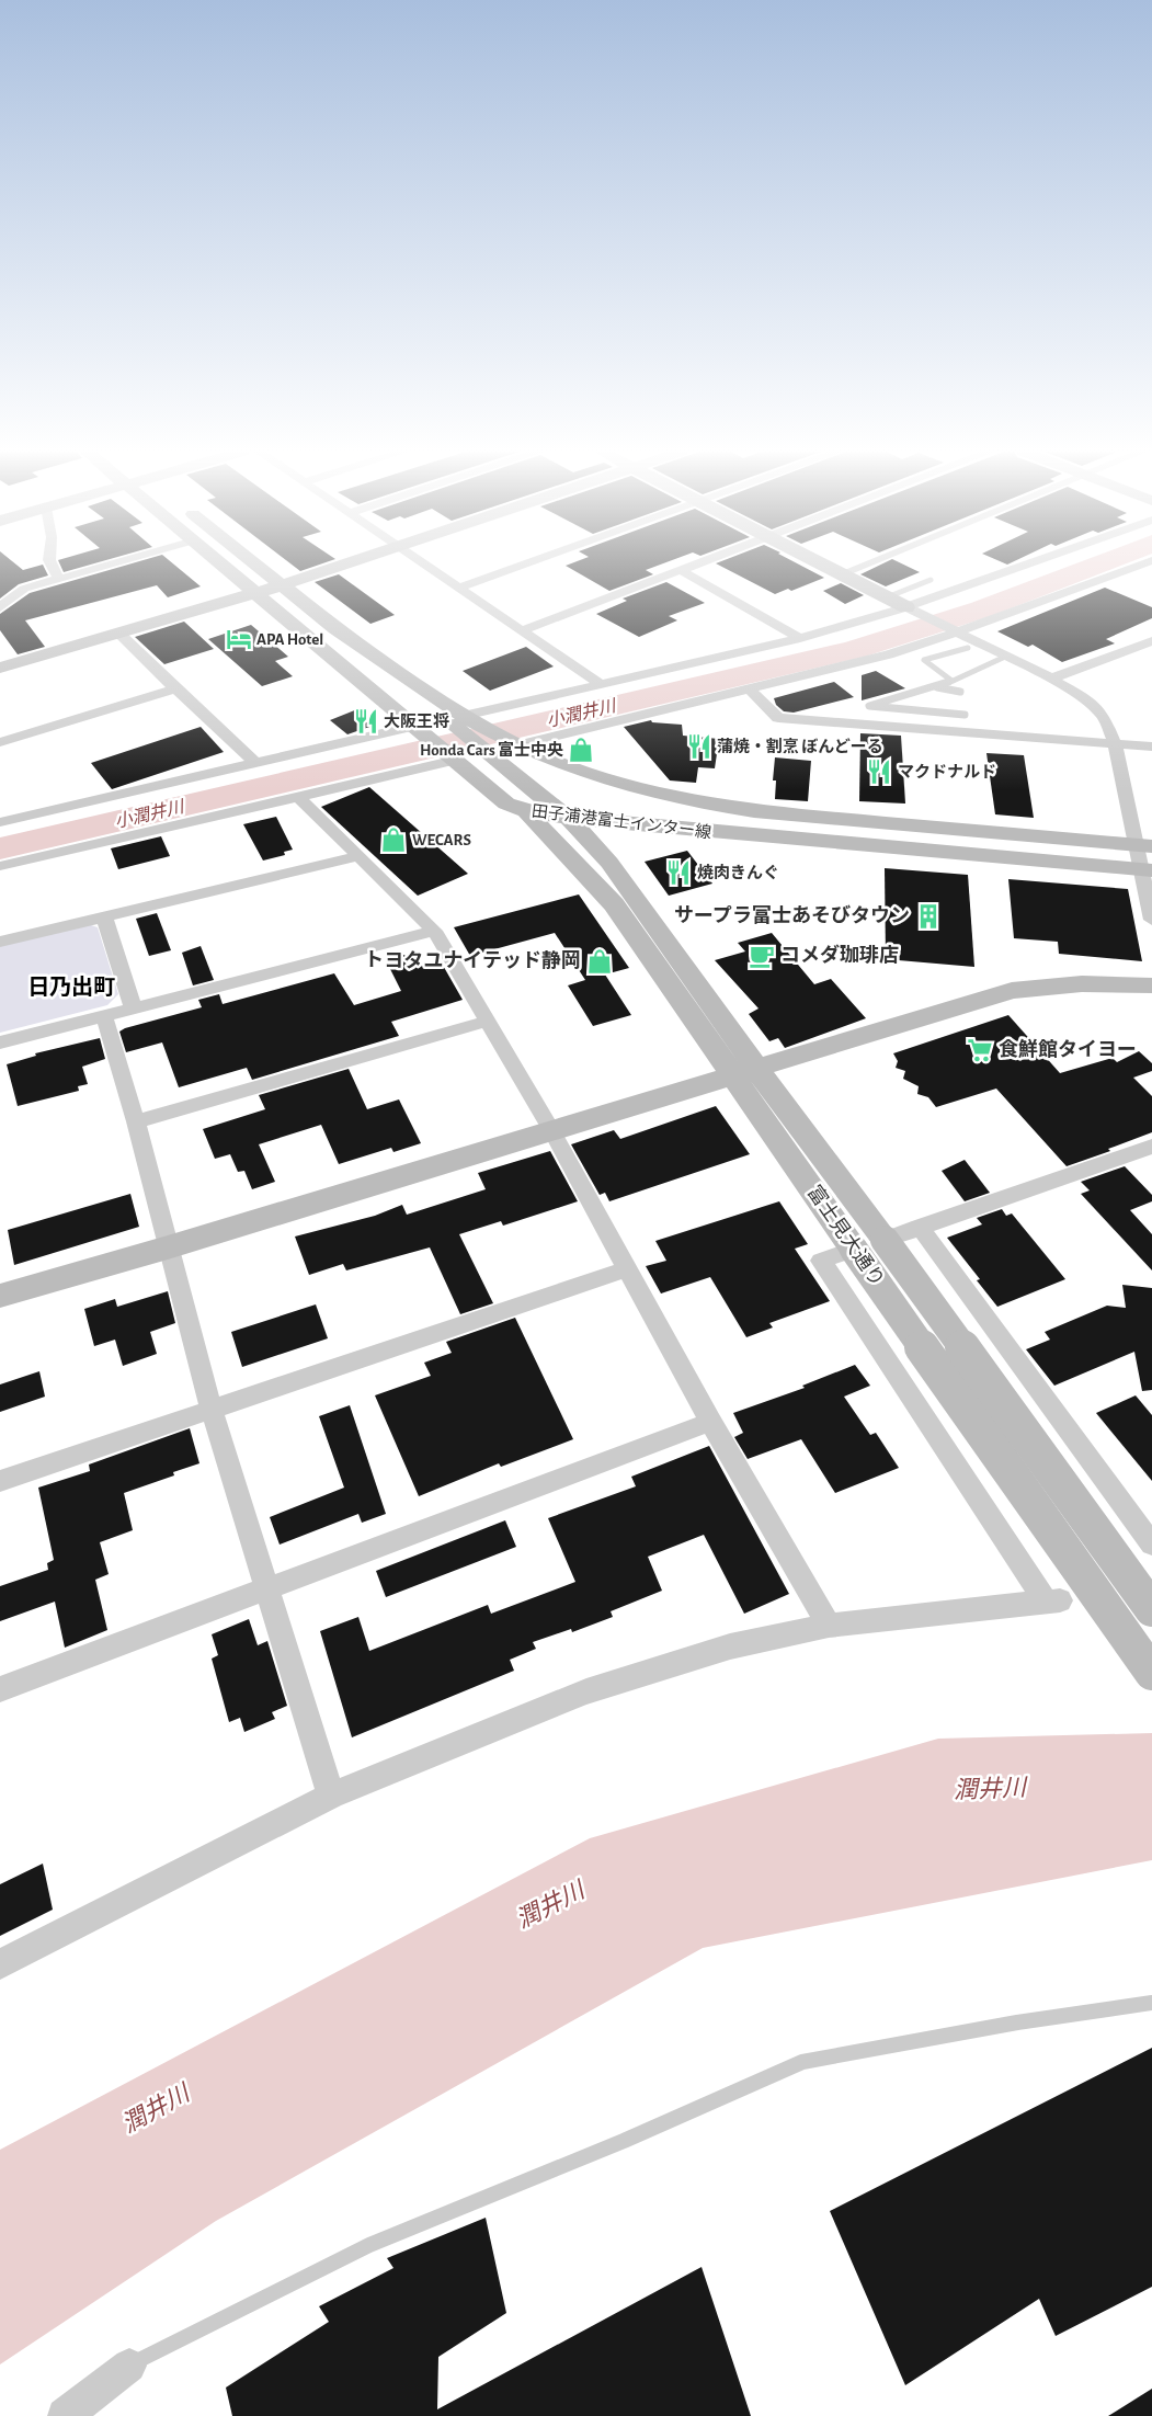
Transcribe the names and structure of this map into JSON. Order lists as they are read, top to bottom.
{
  "streets": {
    "street": ["田子浦港富士インター線", "富士見大通り"]
  },
  "crossings": [
    ["田子浦港富士インター線", "富士見大通り"]
  ],
  "districts": ["日乃出町"],
  "water": ["小潤井川", "潤井川"],
  "places": {
    "hotel": ["APA Hotel"],
    "restaurant": [
      "大阪王将",
      "蒲焼・割烹 ぼんどーる",
      "マクドナルド",
      "焼肉きんぐ"
    ],
    "shop": ["Honda Cars 富士中央", "WECARS", "トヨタユナイテッド静岡"],
    "building": ["サープラ富士あそびタウン"],
    "cafe": ["コメダ珈琲店"],
    "supermarket": ["食鮮館タイヨー"]
  }
}
